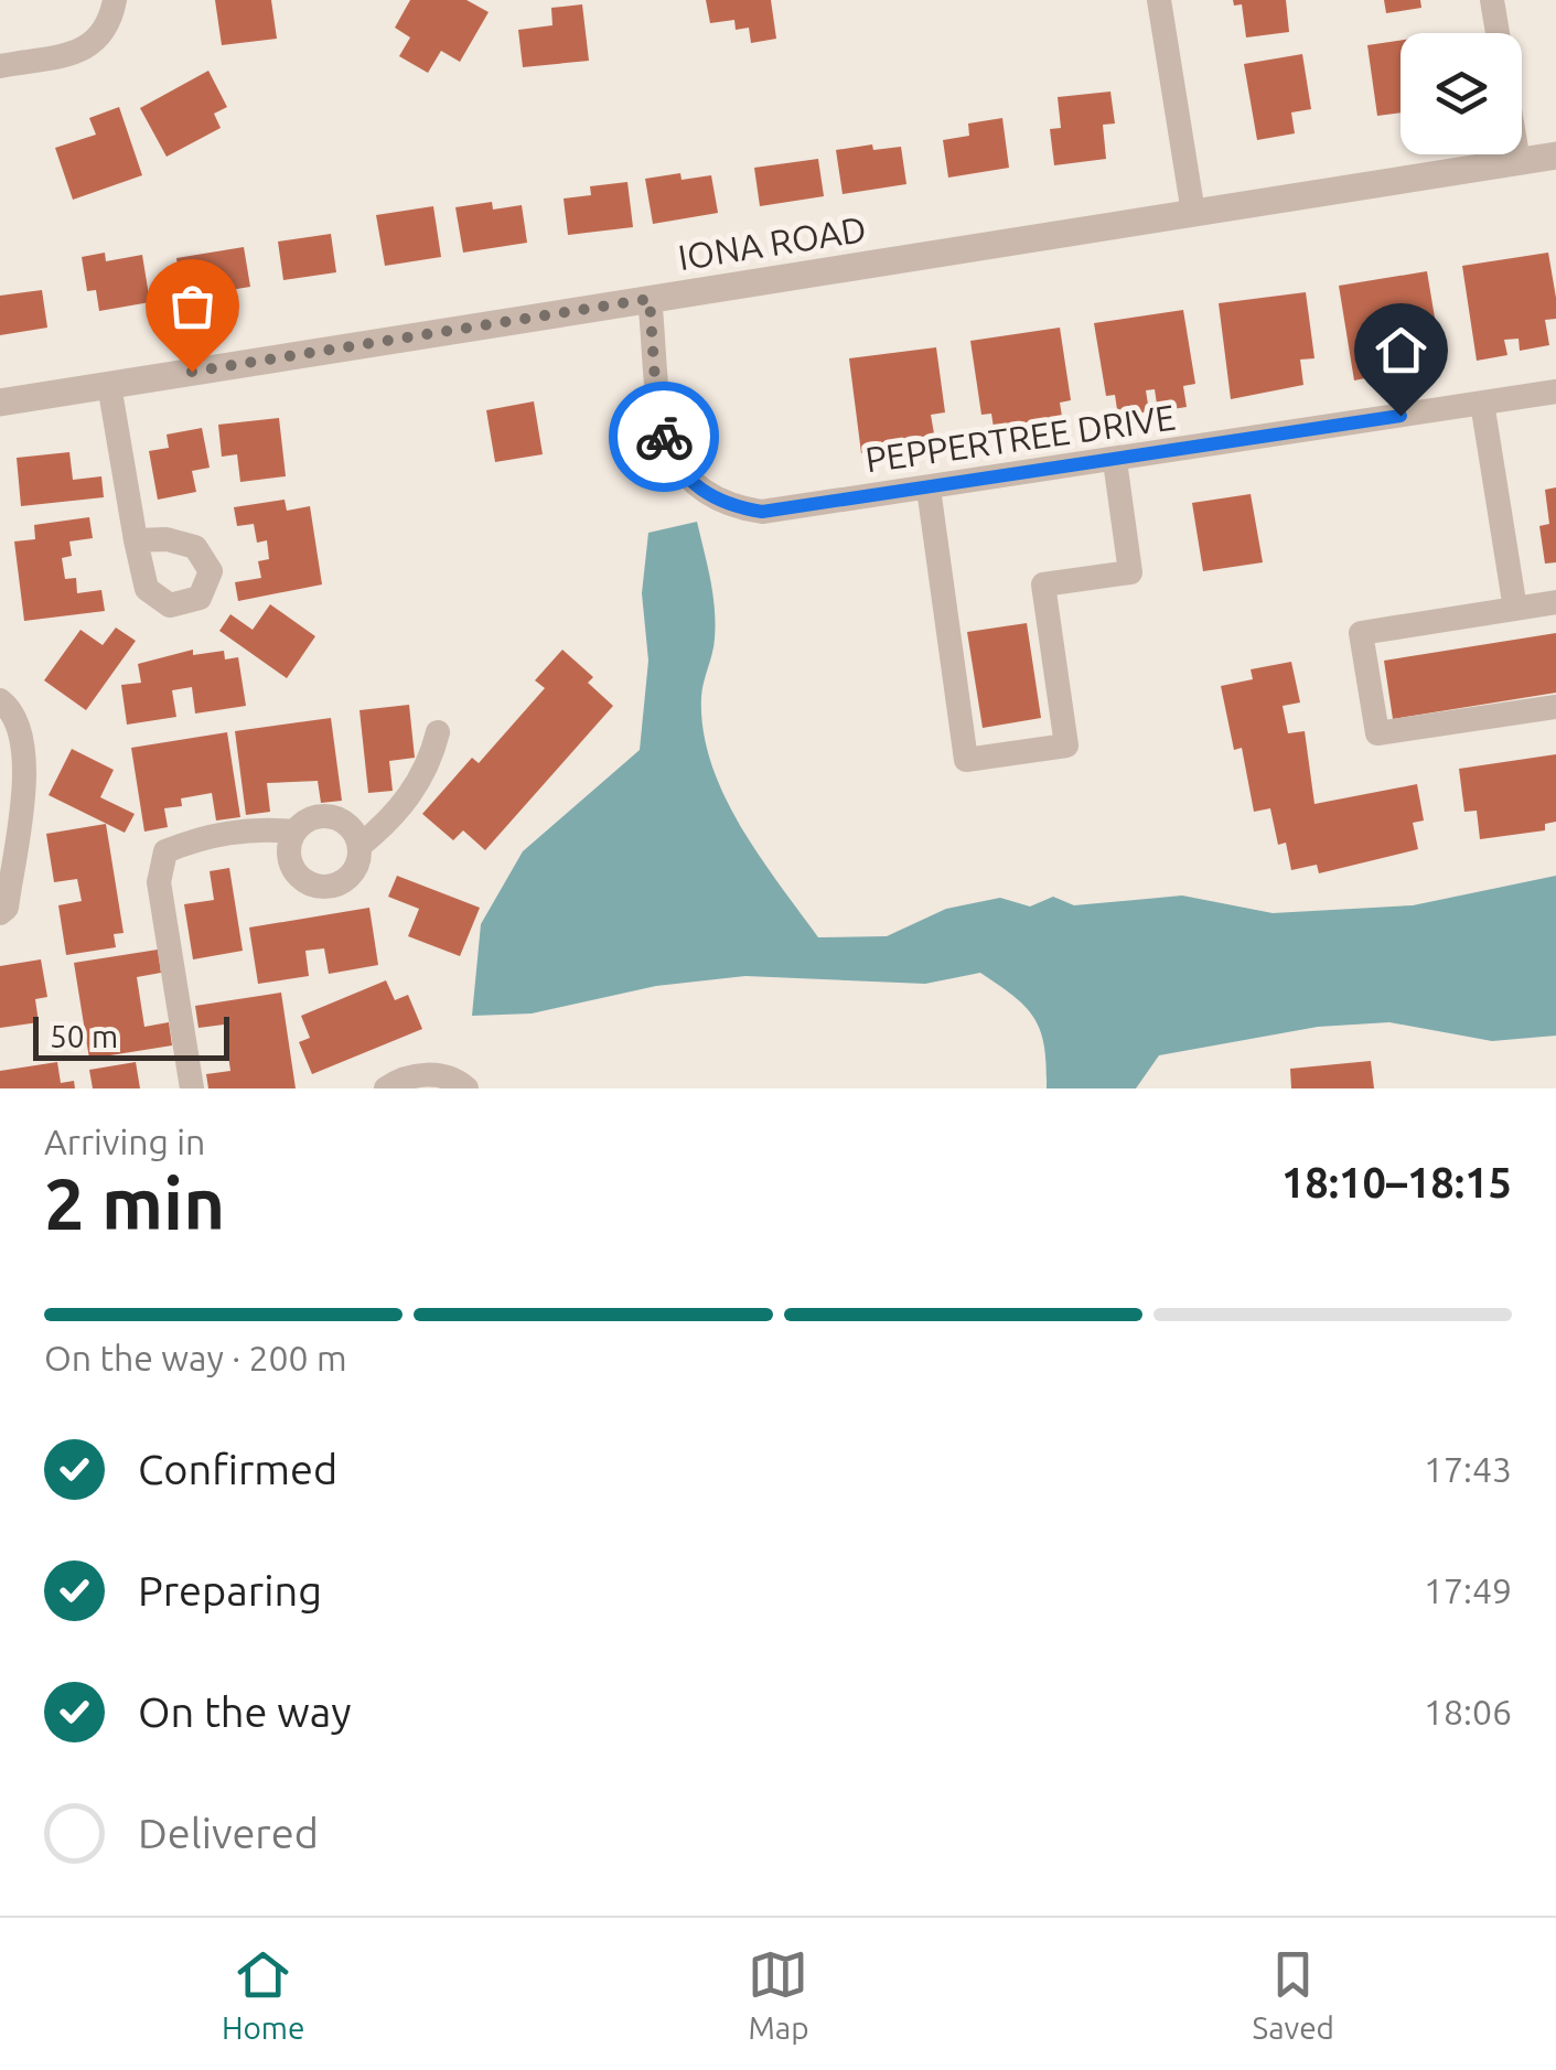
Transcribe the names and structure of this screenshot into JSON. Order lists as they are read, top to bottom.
{
  "streets": {
    "street": ["IONA ROAD", "PEPPERTREE DRIVE"]
  },
  "crossings": [
    ["IONA ROAD", "PEPPERTREE DRIVE"]
  ],
  "scale_bar": "50 m",
  "page": {
    "scale": "50 m",
    "heading": ["2 min", "Arriving in", "18:10–18:15"],
    "bar": "On the way · 200 m",
    "list": [
      ["Confirmed", "17:43"],
      ["Preparing", "17:49"],
      ["On the way", "18:06"],
      "Delivered"
    ],
    "tabs": ["Home", "Map", "Saved"]
  }
}
